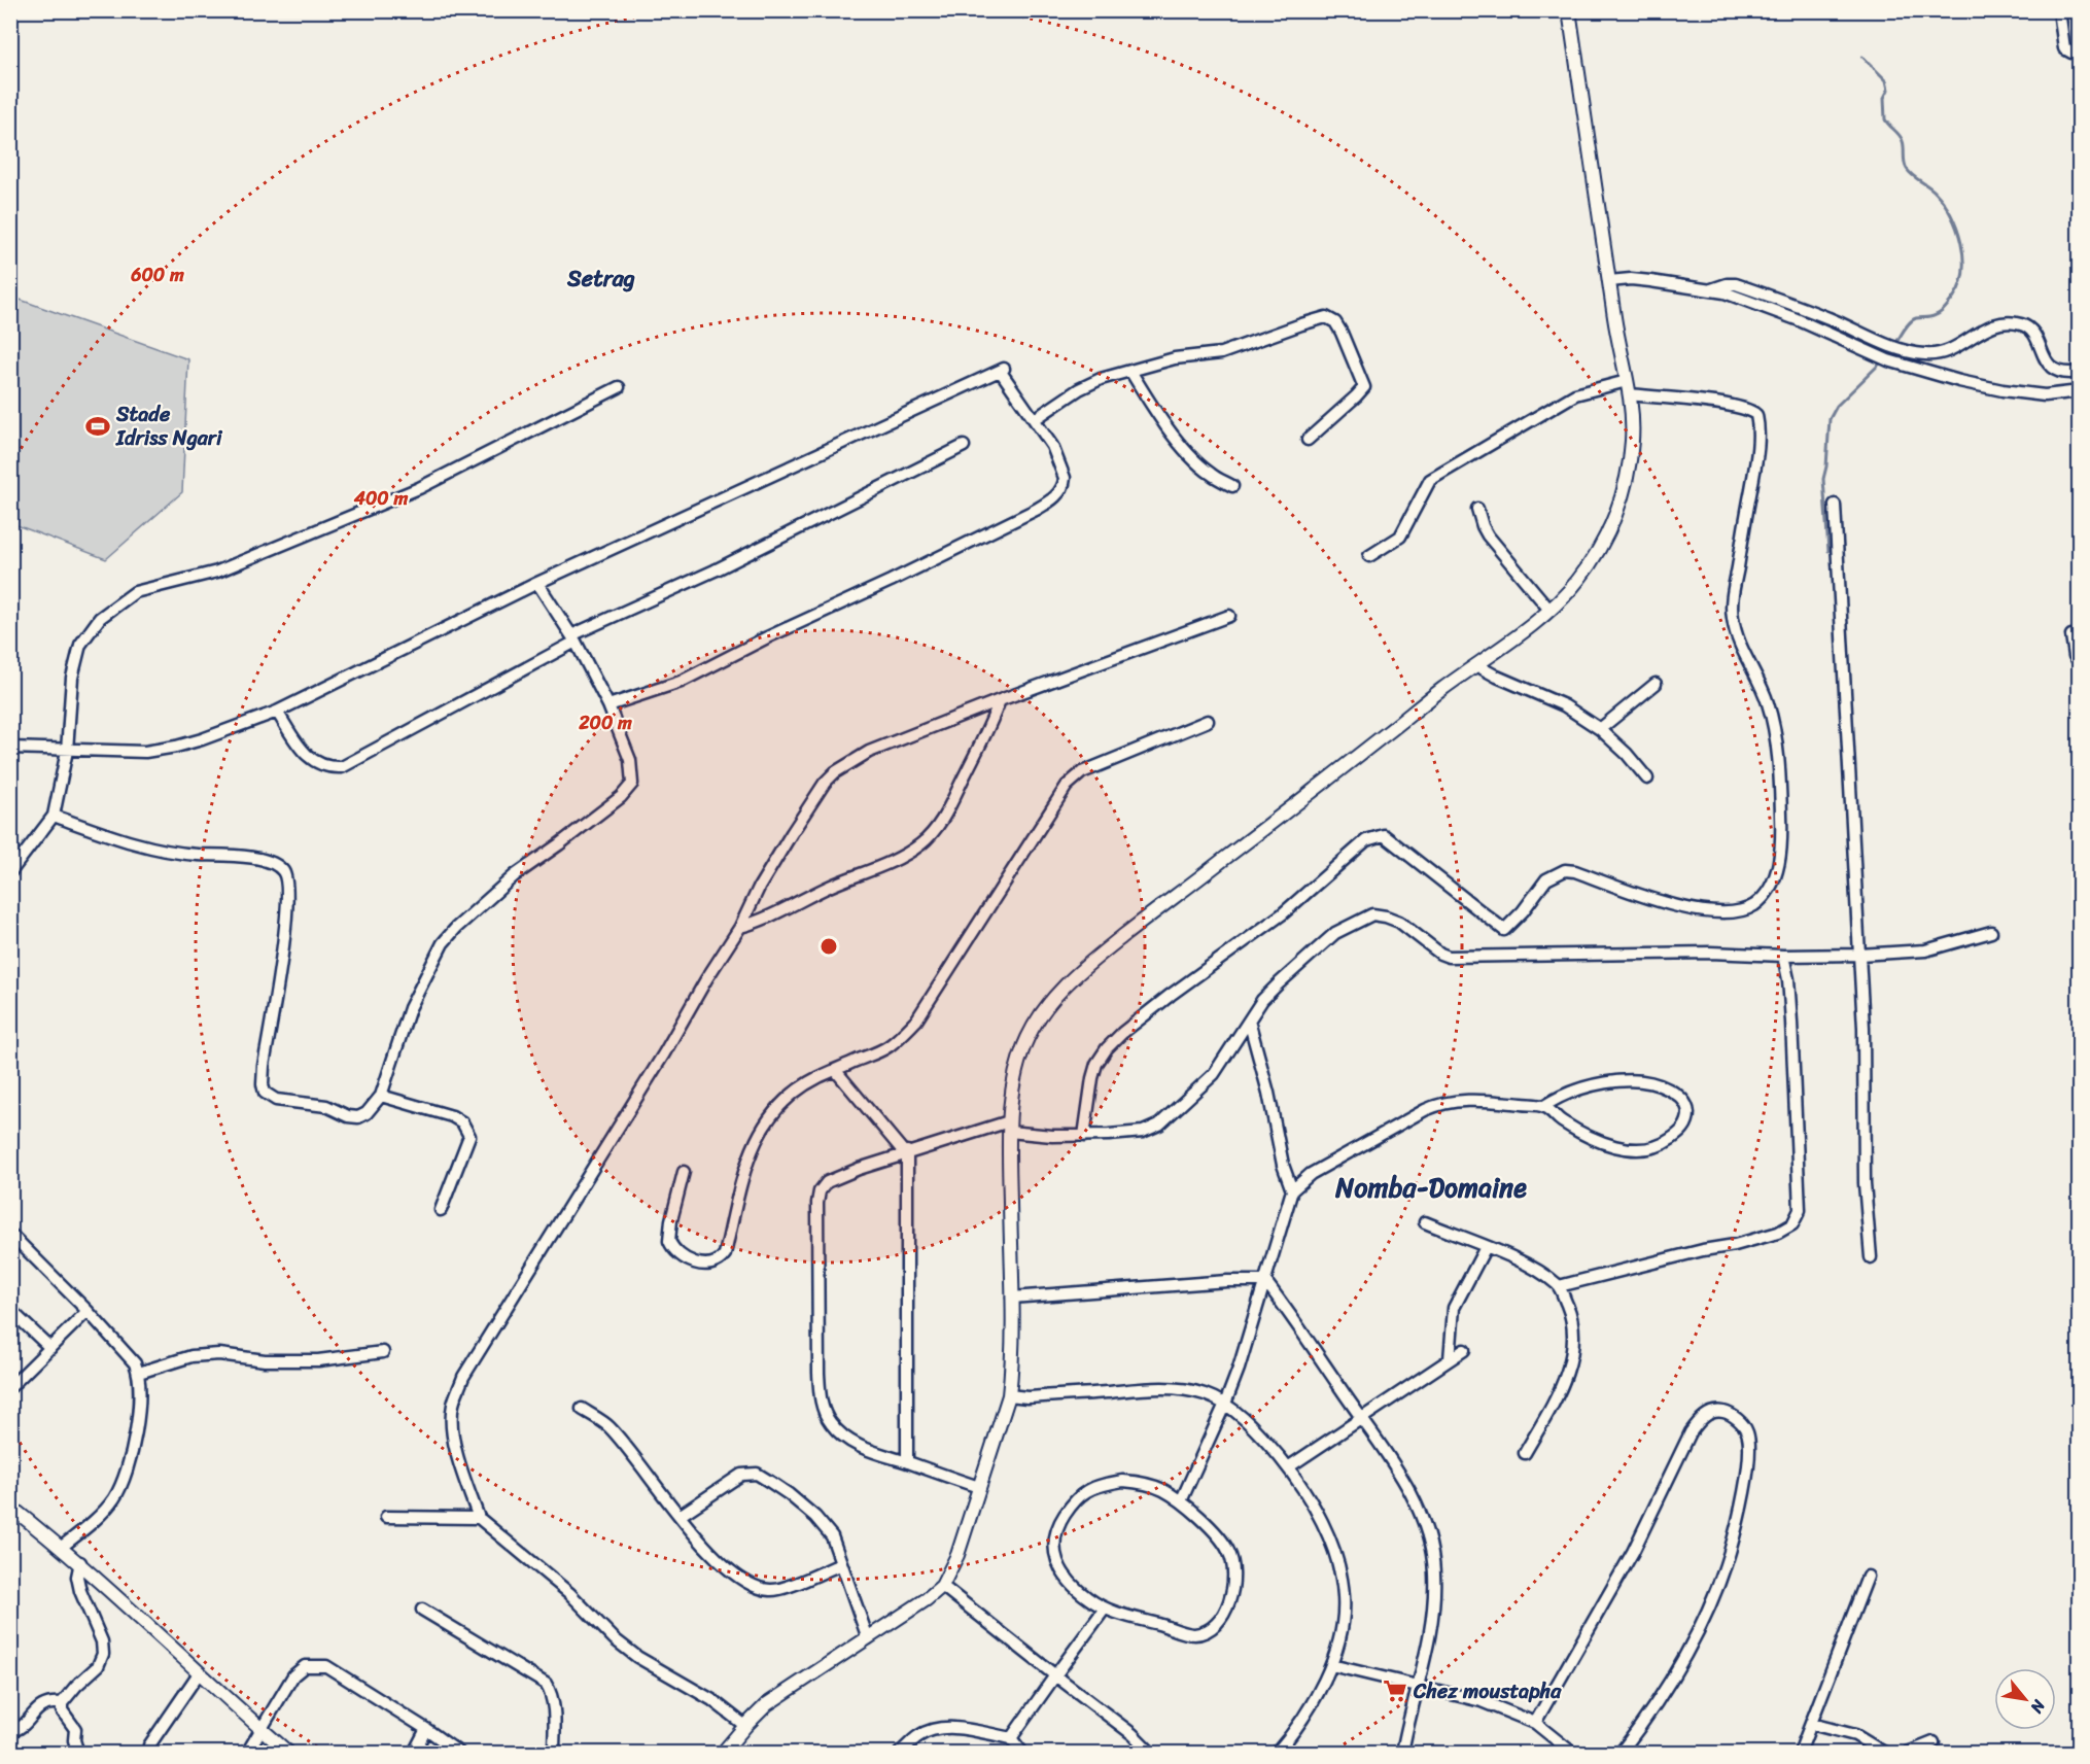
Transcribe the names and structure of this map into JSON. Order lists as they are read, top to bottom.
{
  "districts": ["Setrag", "Nomba-Domaine"],
  "places": {
    "sports": ["Stade Idriss Ngari"],
    "supermarket": ["Chez moustapha"]
  },
  "north": "bottom right",
  "rings": ["600 m", "400 m", "200 m"]
}
